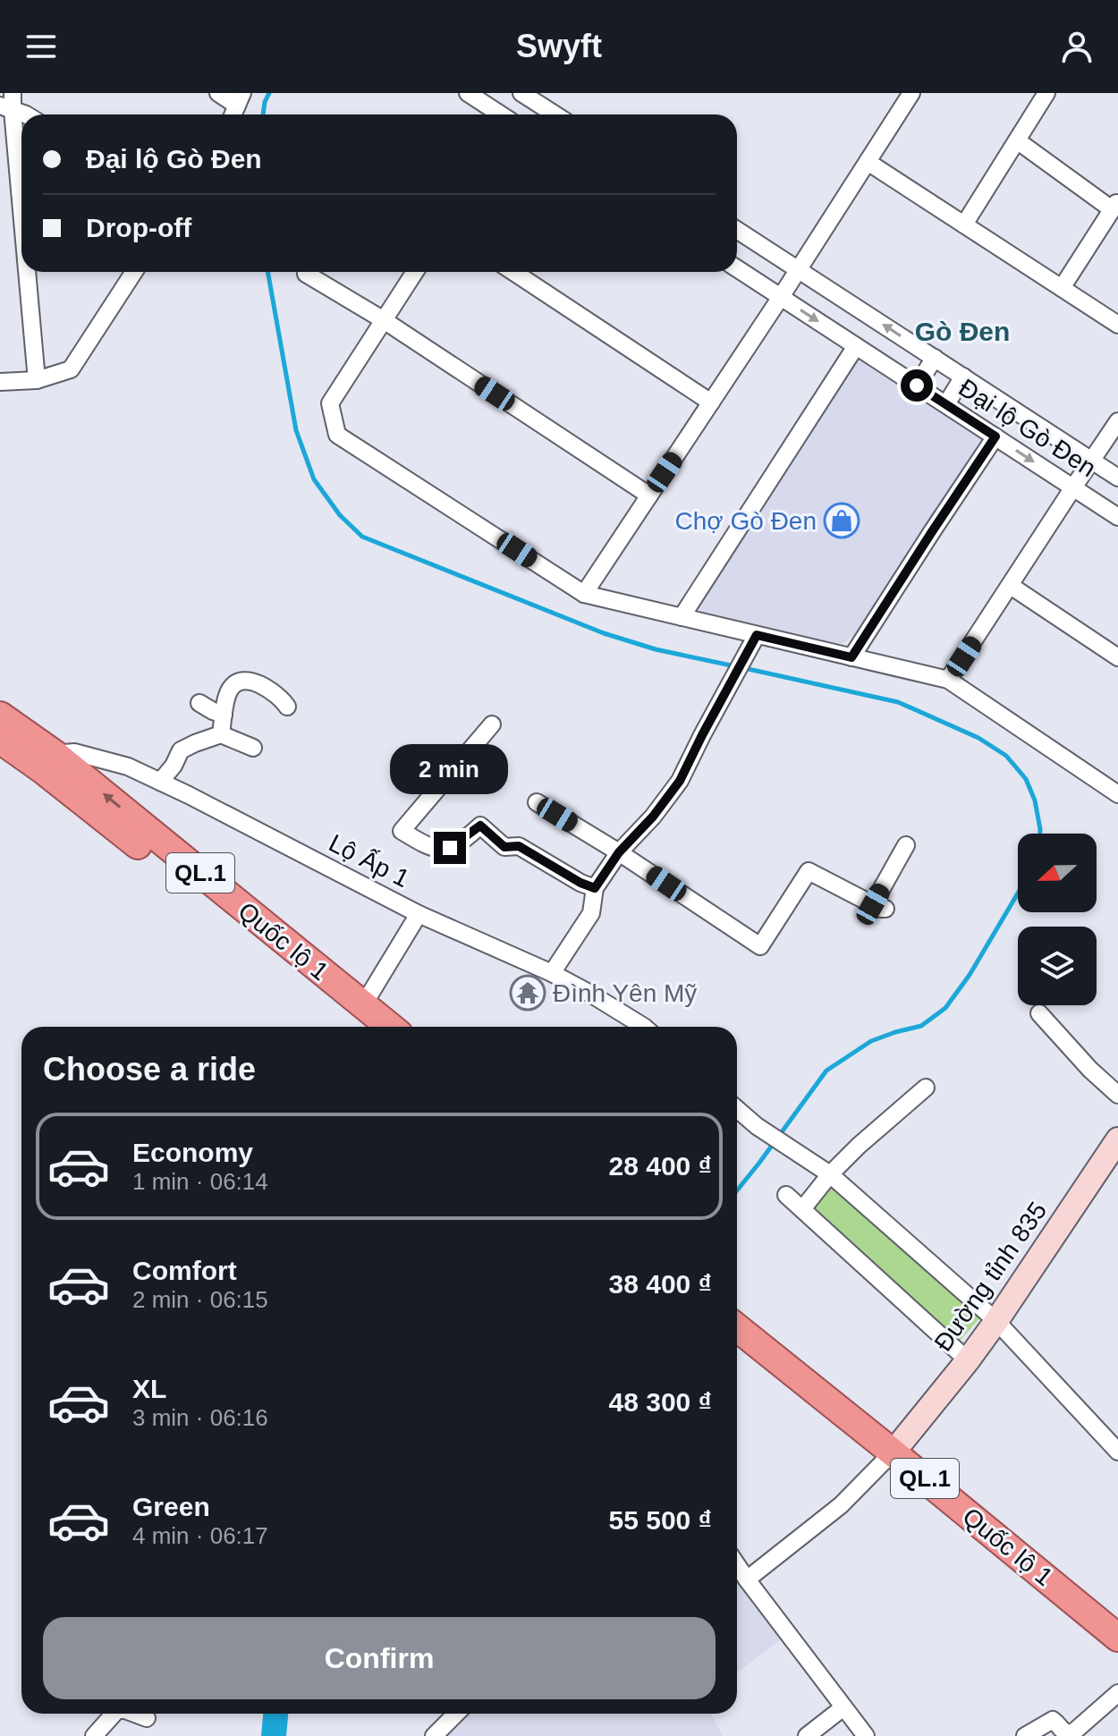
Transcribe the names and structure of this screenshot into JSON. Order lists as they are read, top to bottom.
{
  "streets": {
    "highway": ["QL.1", "Quốc lộ 1"],
    "main road": ["Đường tỉnh 835"],
    "street": ["Đại lộ Gò Đen", "Lộ Ấp 1"]
  },
  "crossings": [
    ["Lộ Ấp 1", "Quốc lộ 1"],
    ["Quốc lộ 1", "Đường tỉnh 835"]
  ],
  "districts": ["Gò Đen"],
  "places": {
    "shop": ["Chợ Gò Đen"],
    "temple": ["Đình Yên Mỹ"]
  },
  "north": "left",
  "page": {
    "header": "Swyft",
    "banner": ["Đại lộ Gò Đen", "Drop-off"],
    "bubble": "2 min",
    "heading": "Choose a ride",
    "list": [
      {
        "name": "Economy",
        "note": "1 min · 06:14",
        "value": "28 400 ₫"
      },
      {
        "name": "Comfort",
        "note": "2 min · 06:15",
        "value": "38 400 ₫"
      },
      {
        "name": "XL",
        "note": "3 min · 06:16",
        "value": "48 300 ₫"
      },
      {
        "name": "Green",
        "note": "4 min · 06:17",
        "value": "55 500 ₫"
      }
    ],
    "buttons": "Confirm"
  }
}
